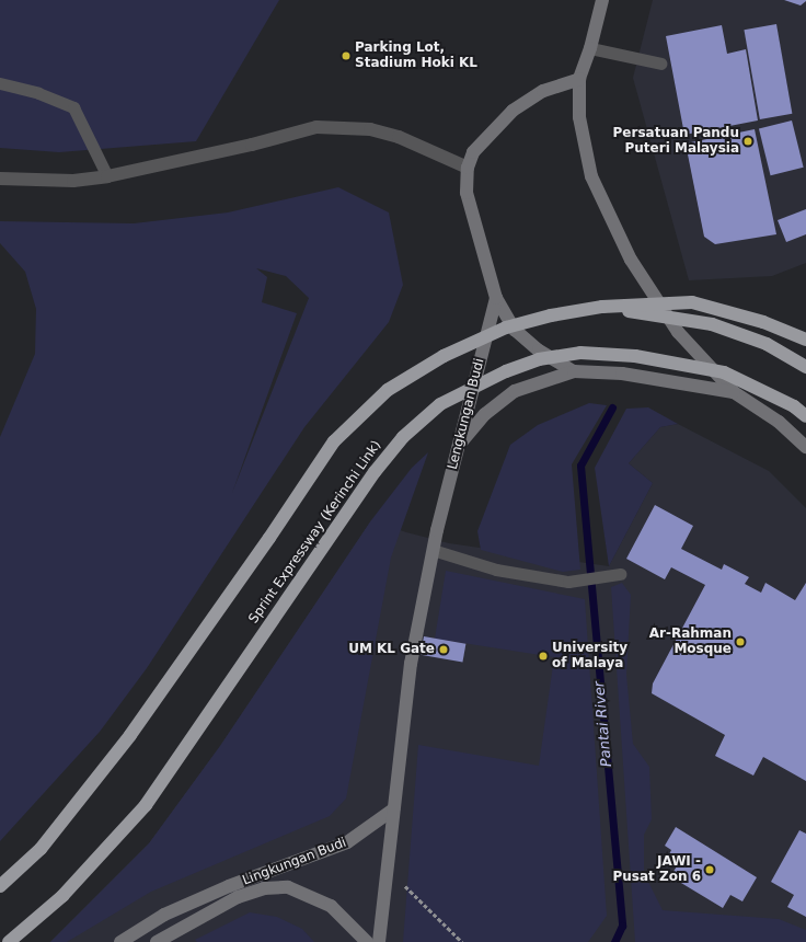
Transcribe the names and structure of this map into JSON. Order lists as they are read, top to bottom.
{
  "streets": {
    "highway": ["Sprint Expressway (Kerinchi Link)"],
    "street": ["Lengkungan Budi", "Lingkungan Budi"]
  },
  "crossings": [
    ["Lengkungan Budi", "Lingkungan Budi"]
  ],
  "water": ["Pantai River"],
  "places": [
    "Parking Lot, Stadium Hoki KL",
    "Persatuan Pandu Puteri Malaysia",
    "Ar-Rahman Mosque",
    "UM KL Gate",
    "University of Malaya",
    "JAWI - Pusat Zon 6"
  ]
}
